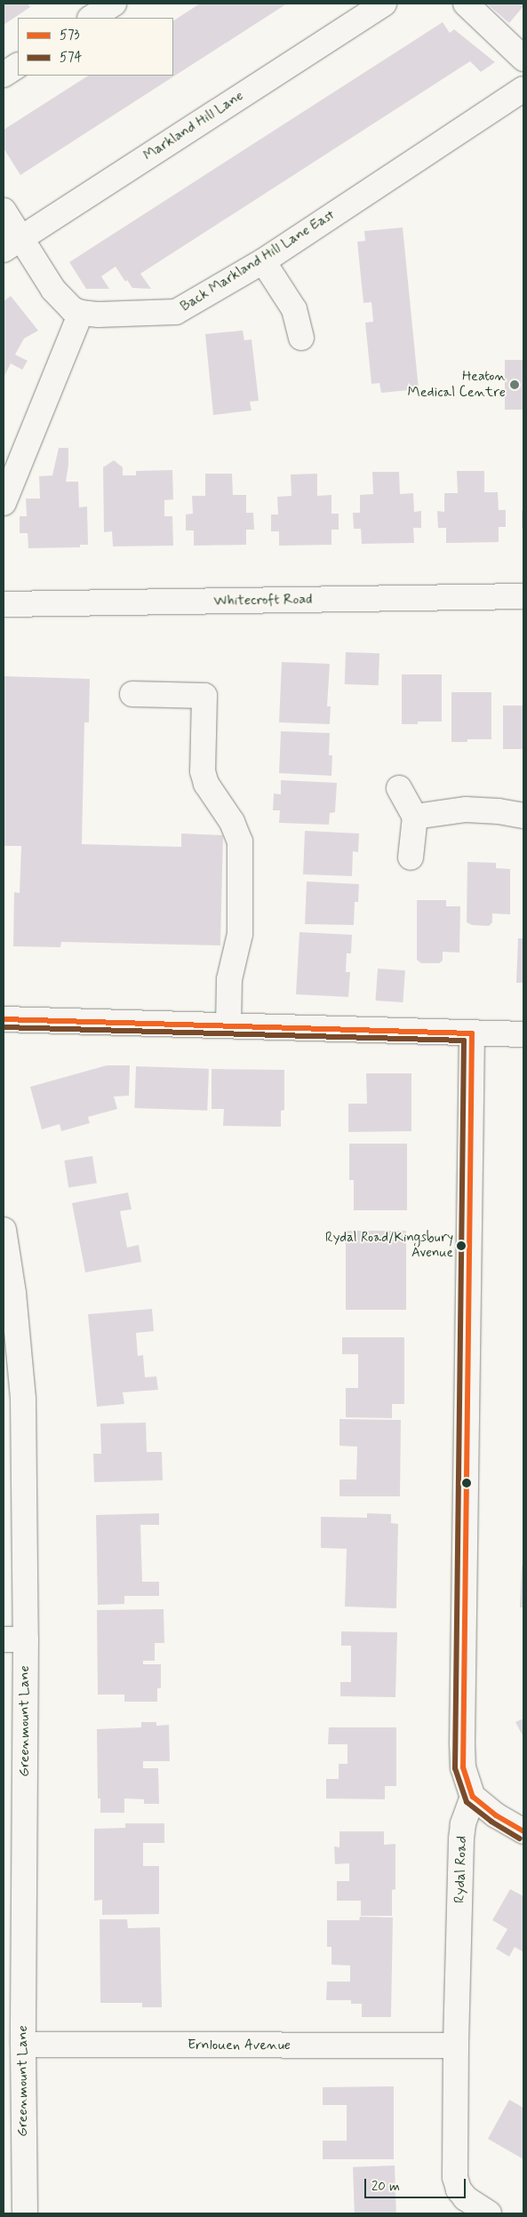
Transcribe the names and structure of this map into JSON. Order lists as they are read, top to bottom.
{
  "streets": {
    "street": [
      "Markland Hill Lane",
      "Back Markland Hill Lane East",
      "Whitecroft Road",
      "Greenmount Lane",
      "Rydal Road",
      "Ernlouen Avenue"
    ]
  },
  "crossings": [
    ["Greenmount Lane", "Ernlouen Avenue"],
    ["Rydal Road", "Ernlouen Avenue"]
  ],
  "places": ["Heaton Medical Centre", "Rydal Road/Kingsbury Avenue"],
  "lines": ["transit line 573", "transit line 574"],
  "legend": ["573", "574"],
  "scale_bar": "20 m"
}
